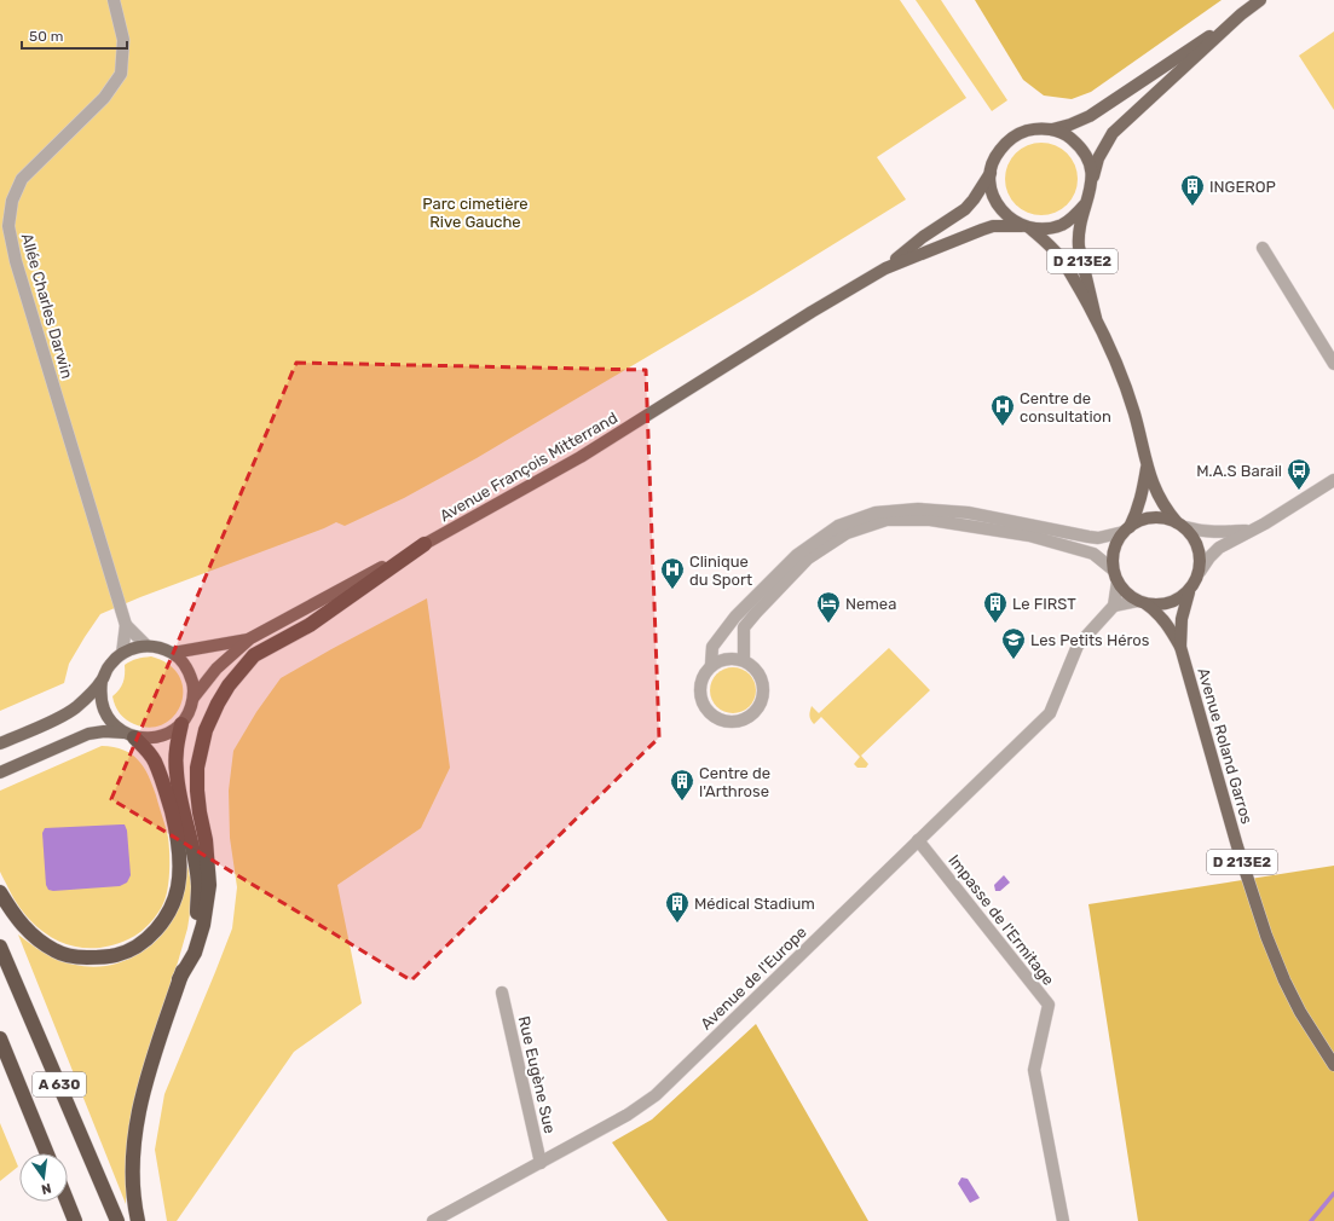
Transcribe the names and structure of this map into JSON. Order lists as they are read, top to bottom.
{
  "streets": {
    "highway": ["A 630"],
    "main road": ["D 213E2", "Avenue François Mitterrand", "Avenue Roland Garros"],
    "street": [
      "Allée Charles Darwin",
      "Impasse de l'Ermitage",
      "Avenue de l'Europe",
      "Rue Eugène Sue"
    ]
  },
  "crossings": [
    ["D 213E2", "Avenue François Mitterrand"],
    ["D 213E2", "Avenue Roland Garros"],
    ["Allée Charles Darwin", "Avenue François Mitterrand"],
    ["Impasse de l'Ermitage", "Avenue de l'Europe"],
    ["Avenue de l'Europe", "Rue Eugène Sue"]
  ],
  "parks": ["Parc cimetière Rive Gauche"],
  "places": {
    "building": [
      "INGEROP",
      "Le FIRST",
      "Centre de l'Arthrose",
      "Médical Stadium"
    ],
    "hospital": ["Centre de consultation", "Clinique du Sport"],
    "bus stop": ["M.A.S Barail"],
    "hotel": ["Nemea"],
    "school or university": ["Les Petits Héros"]
  },
  "scale_bar": "50 m",
  "north": "bottom"
}
